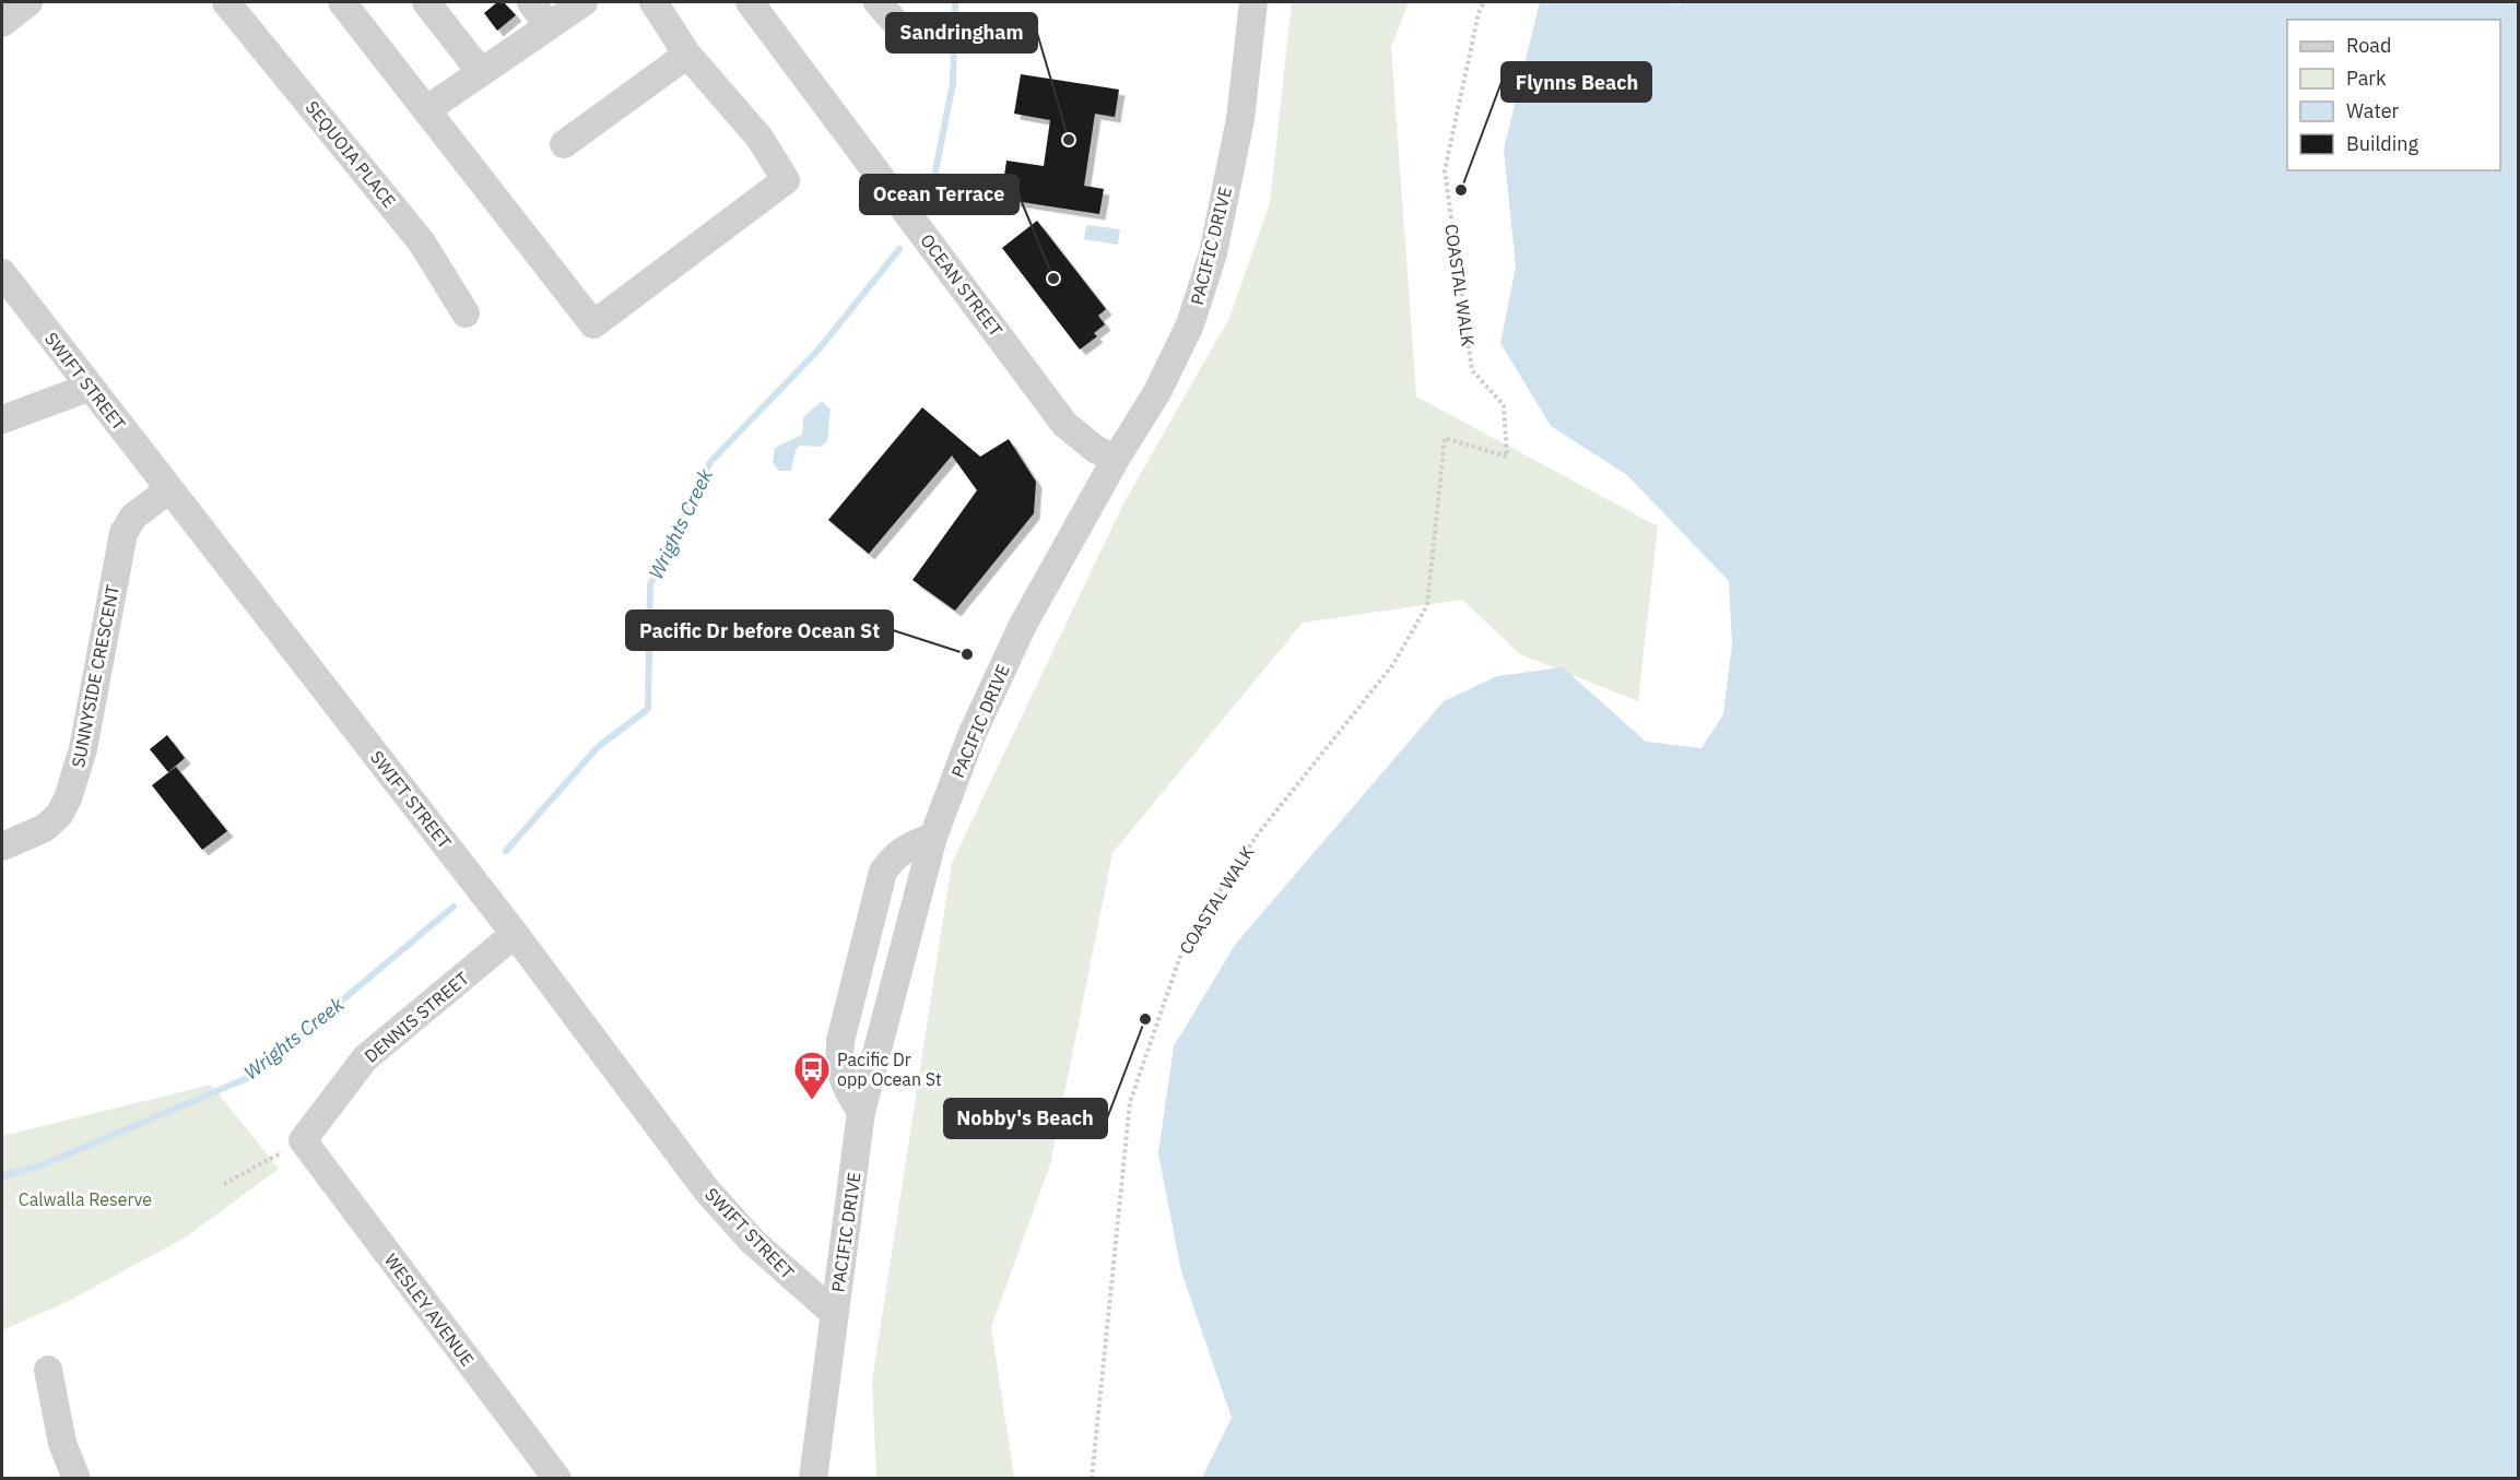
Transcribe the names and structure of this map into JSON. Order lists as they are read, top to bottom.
{
  "streets": {
    "street": [
      "SEQUOIA PLACE",
      "PACIFIC DRIVE",
      "OCEAN STREET",
      "SWIFT STREET",
      "SUNNYSIDE CRESCENT",
      "DENNIS STREET",
      "WESLEY AVENUE"
    ],
    "path": ["COASTAL WALK"]
  },
  "crossings": [
    ["PACIFIC DRIVE", "OCEAN STREET"],
    ["PACIFIC DRIVE", "SWIFT STREET"],
    ["SWIFT STREET", "SUNNYSIDE CRESCENT"],
    ["SWIFT STREET", "DENNIS STREET"],
    ["DENNIS STREET", "WESLEY AVENUE"]
  ],
  "water": ["Wrights Creek"],
  "parks": ["Calwalla Reserve"],
  "places": {
    "other": [
      "Sandringham",
      "Flynns Beach",
      "Ocean Terrace",
      "Pacific Dr before Ocean St",
      "Nobby's Beach"
    ],
    "bus stop": ["Pacific Dr opp Ocean St"]
  },
  "legend": [
    "Road",
    "Park",
    "Water",
    "Building"
  ]
}
